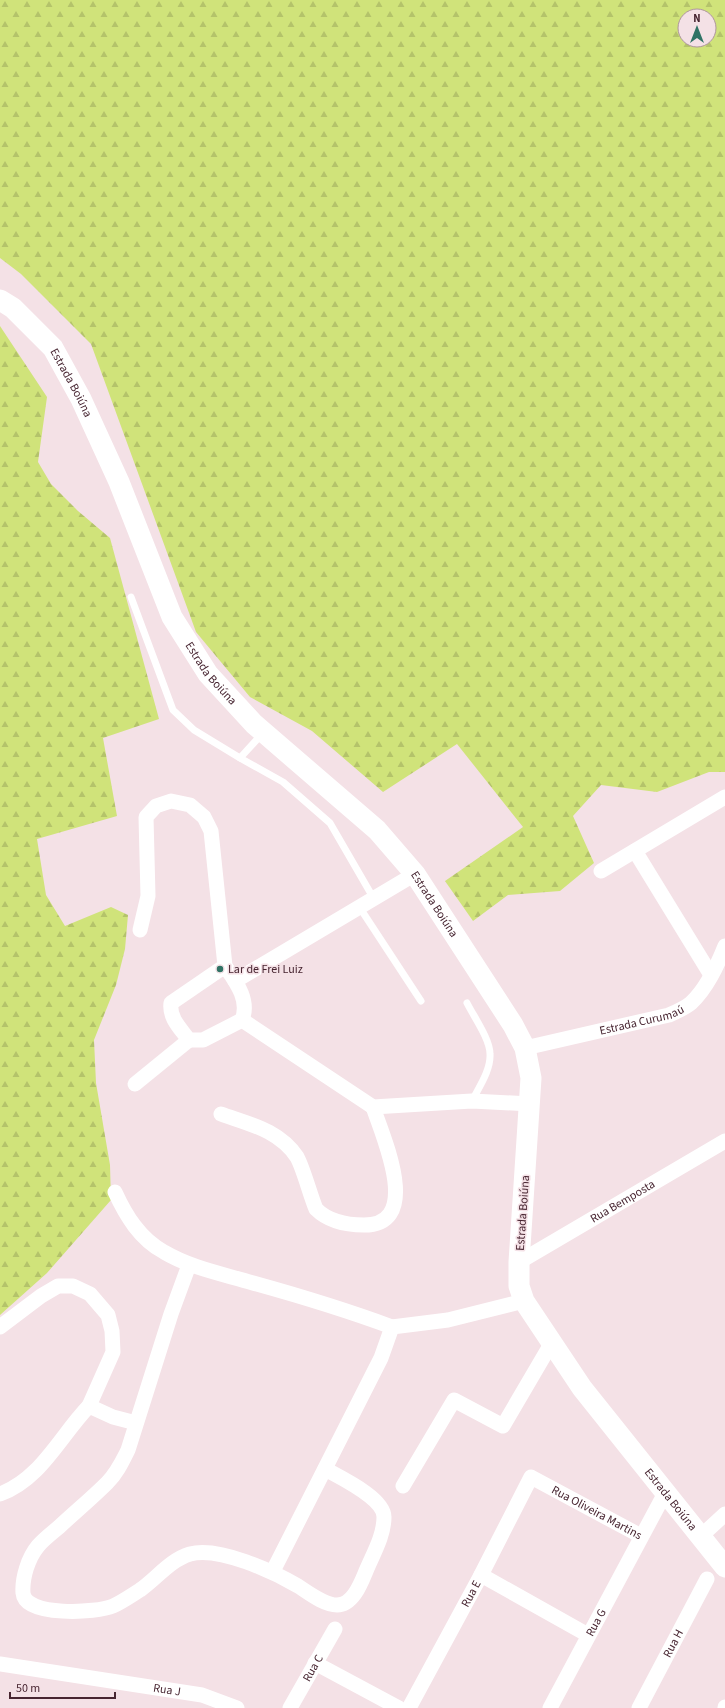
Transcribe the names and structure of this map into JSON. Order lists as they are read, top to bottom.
{
  "streets": {
    "street": [
      "Estrada Boiúna",
      "Estrada Curumaú",
      "Rua Bemposta",
      "Rua Oliveira Martins",
      "Rua E",
      "Rua G",
      "Rua H",
      "Rua C",
      "Rua J"
    ]
  },
  "crossings": [
    ["Estrada Boiúna", "Estrada Curumaú"],
    ["Estrada Boiúna", "Rua Bemposta"],
    ["Estrada Boiúna", "Rua Oliveira Martins"],
    ["Rua Oliveira Martins", "Rua E"],
    ["Rua Oliveira Martins", "Rua G"]
  ],
  "places": ["Lar de Frei Luiz"],
  "scale_bar": "50 m",
  "north": "top"
}
